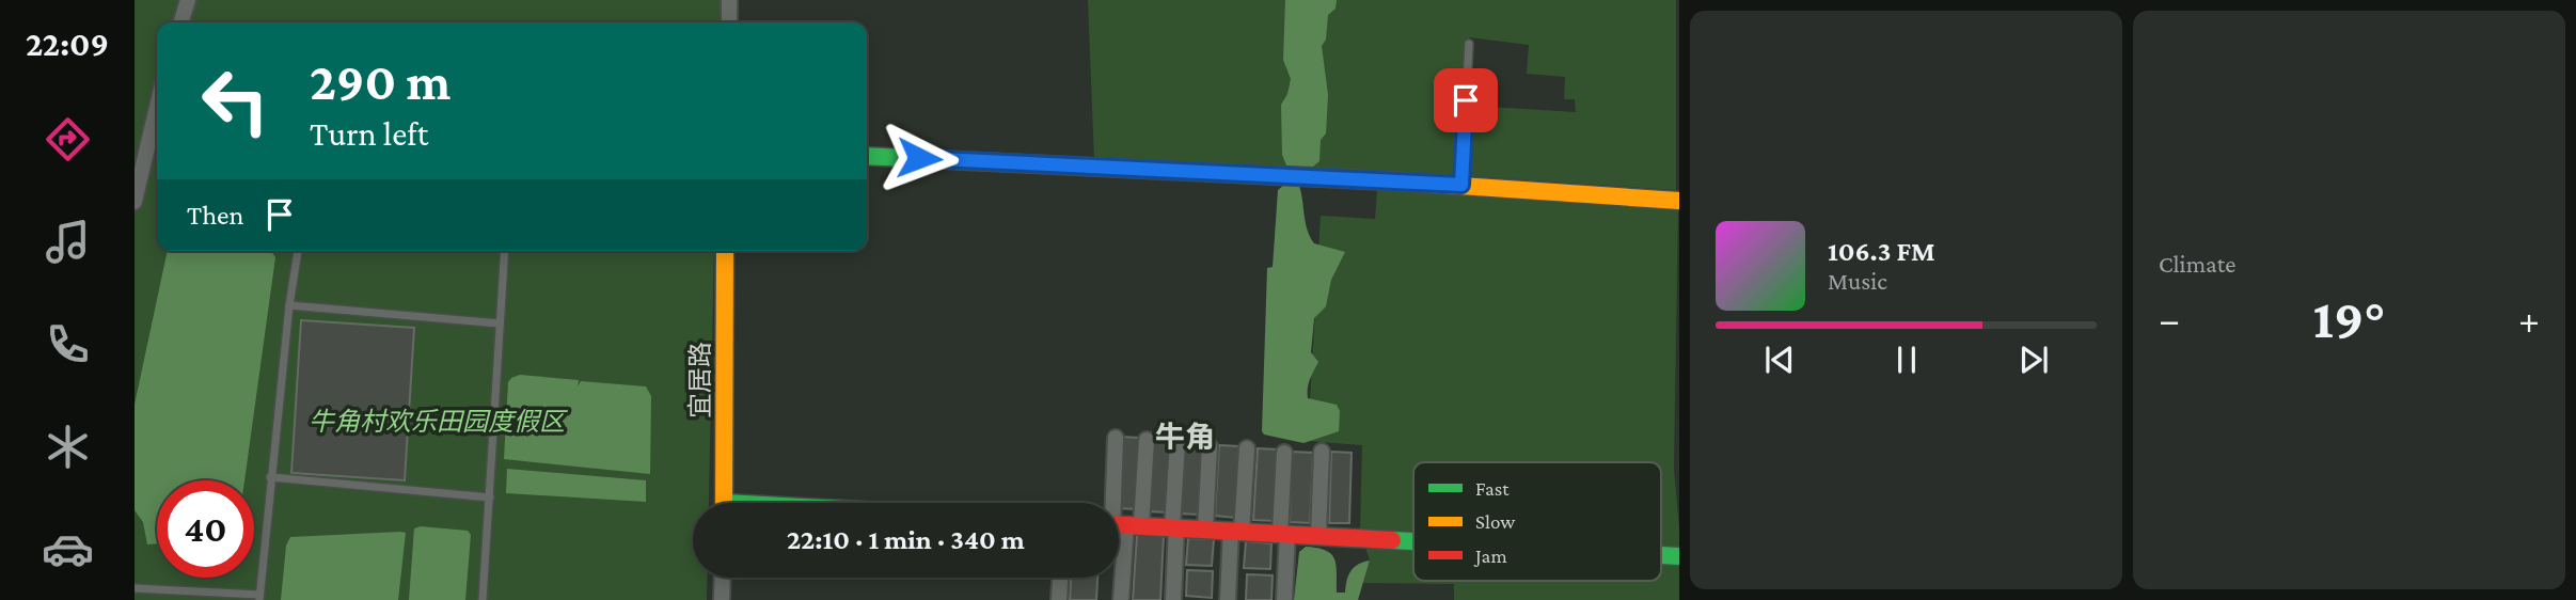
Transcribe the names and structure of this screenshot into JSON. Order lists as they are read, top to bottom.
{
  "streets": {
    "street": ["宜居路"]
  },
  "districts": ["牛角"],
  "parks": ["牛角村欢乐田园度假区"],
  "legend": ["Fast", "Slow", "Jam"],
  "page": {
    "tabs": "22:09",
    "tile": "Climate",
    "turn": ["290 m", "Turn left"],
    "then": "Then",
    "song": ["106.3 FM", "Music"],
    "heat": ["−", "19°", "+"],
    "limit": "40",
    "trip": "22:10 · 1 min · 340 m"
  }
}
